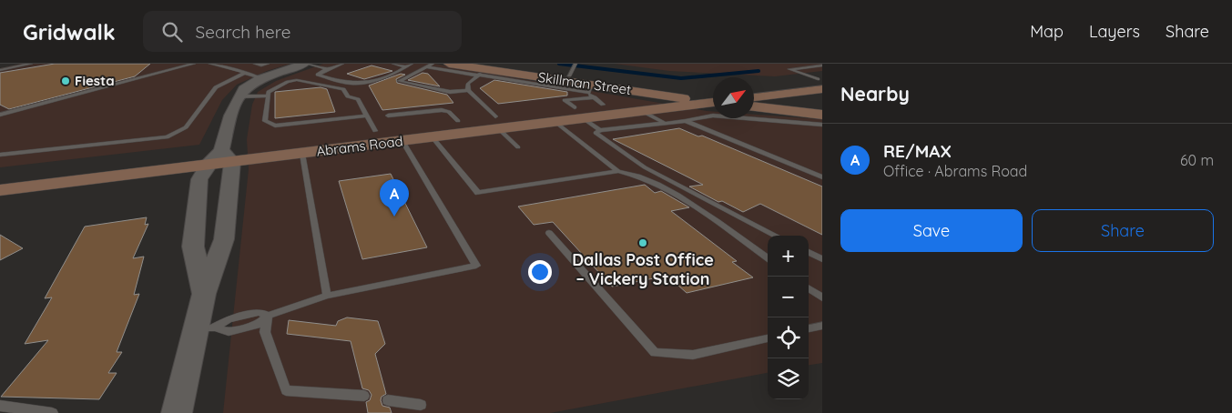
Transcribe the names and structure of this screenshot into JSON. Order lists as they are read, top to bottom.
{
  "streets": {
    "main road": ["Skillman Street", "Abrams Road"]
  },
  "crossings": [
    ["Skillman Street", "Abrams Road"]
  ],
  "places": ["Fiesta", "Dallas Post Office – Vickery Station"],
  "north": "top right",
  "page": {
    "header": "Gridwalk",
    "search": "Search here",
    "nav": ["Map", "Layers", "Share"],
    "heading": "Nearby",
    "list": [
      {
        "mark": "A",
        "name": "RE/MAX",
        "note": "Office · Abrams Road",
        "value": "60 m"
      }
    ],
    "pins": "A",
    "buttons": ["Save", "Share"],
    "map_buttons": ["+", "−"]
  }
}
